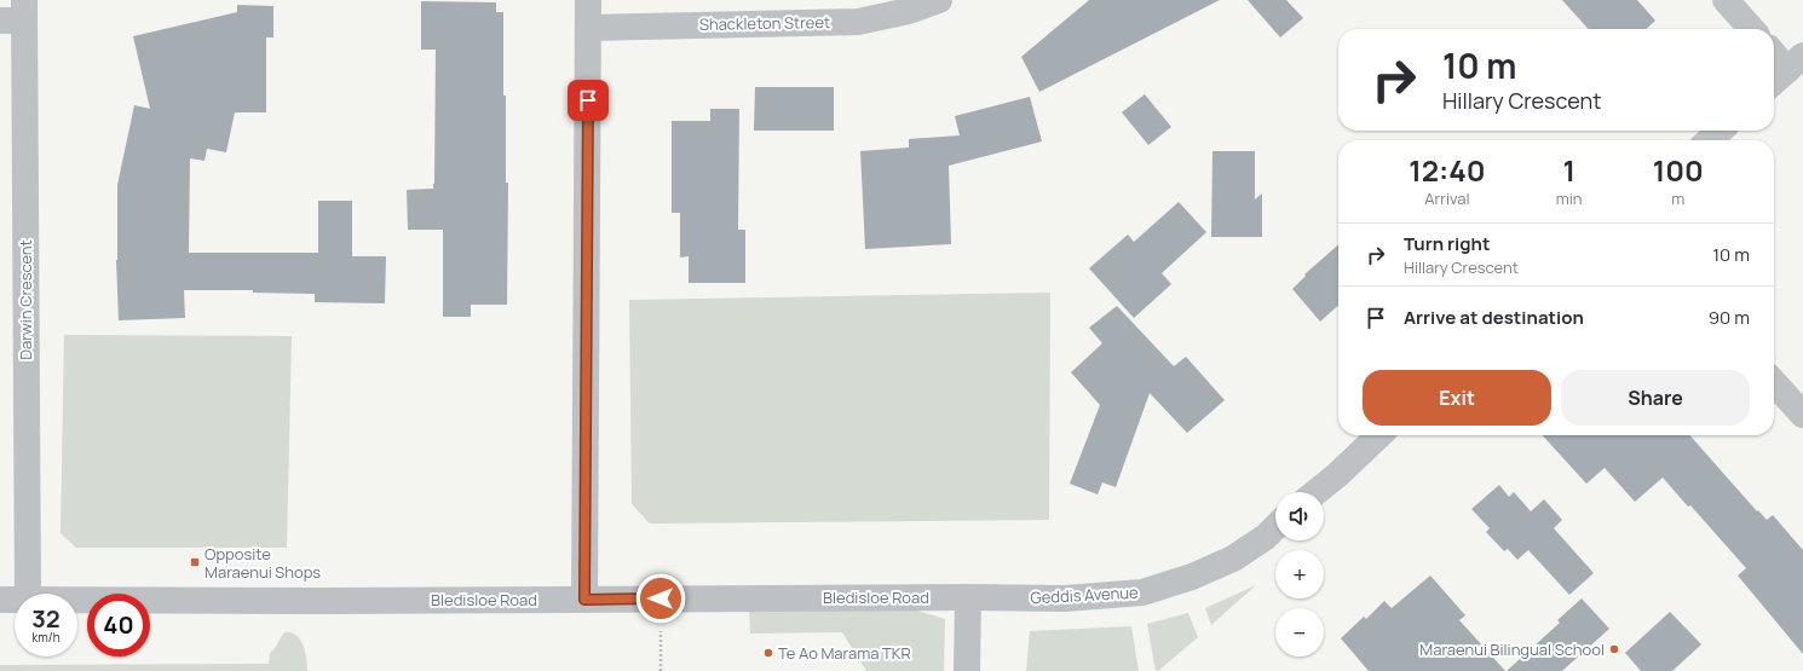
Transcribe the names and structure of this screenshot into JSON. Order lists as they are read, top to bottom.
{
  "streets": {
    "street": [
      "Shackleton Street",
      "Darwin Crescent",
      "Geddis Avenue",
      "Bledisloe Road"
    ]
  },
  "crossings": [
    ["Geddis Avenue", "Bledisloe Road"]
  ],
  "places": {
    "transit": ["Opposite Maraenui Shops"],
    "other": ["Maraenui Bilingual School", "Te Ao Marama TKR"]
  },
  "page": {
    "turn": ["10 m", "Hillary Crescent"],
    "eta": [
      "12:40",
      "Arrival",
      "1",
      "min",
      "100",
      "m"
    ],
    "list": [
      {
        "name": "Turn right",
        "note": "Hillary Crescent",
        "value": "10 m"
      },
      {
        "name": "Arrive at destination",
        "value": "90 m"
      }
    ],
    "buttons": ["Exit", "Share"],
    "map_buttons": ["+", "−"],
    "speed": "32 km/h",
    "limit": "40"
  }
}
